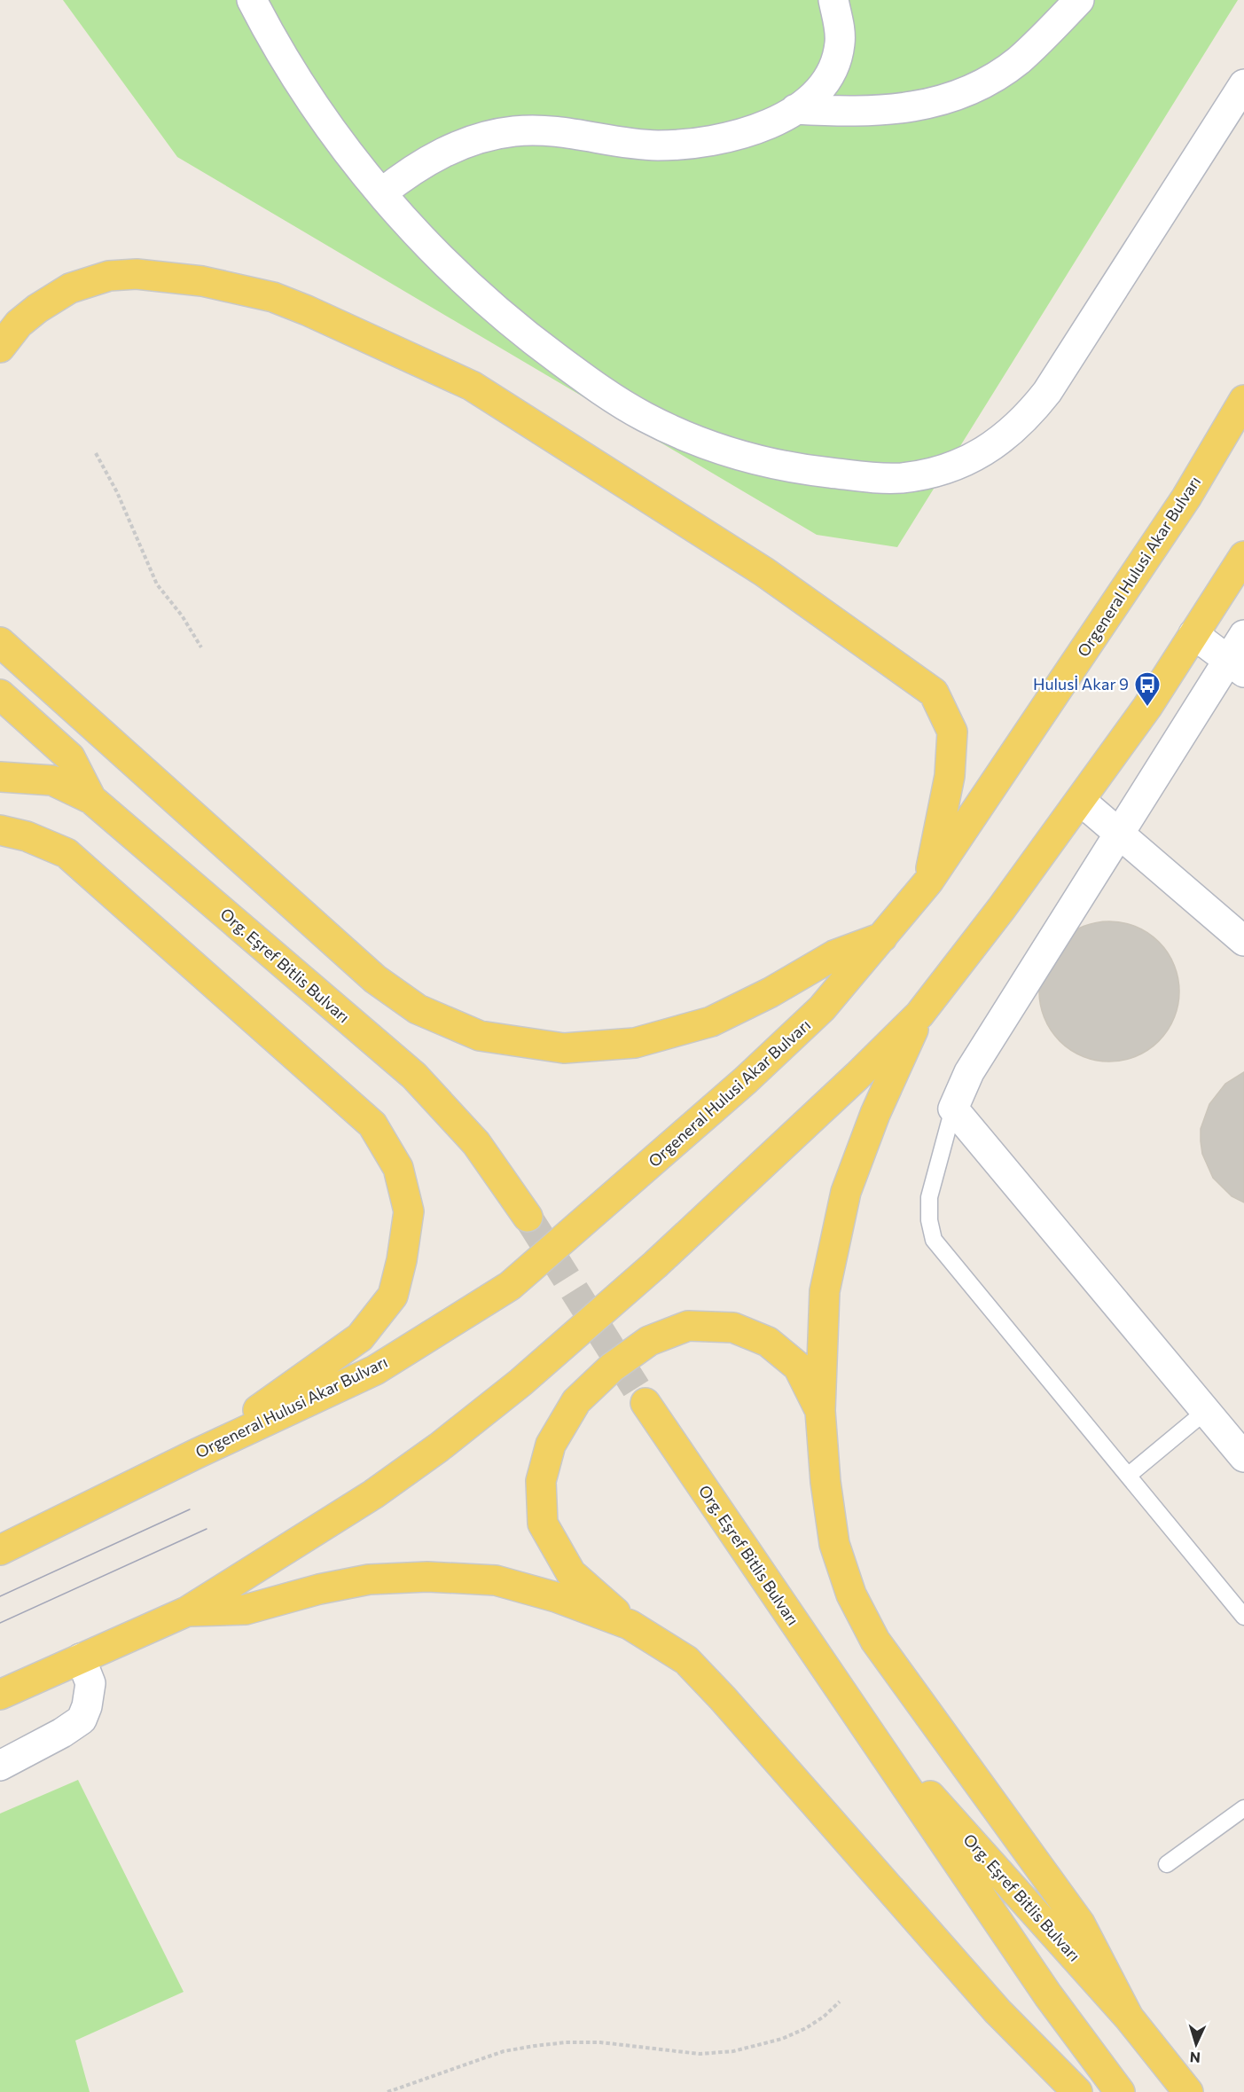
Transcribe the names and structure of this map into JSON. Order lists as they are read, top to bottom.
{
  "streets": {
    "main road": ["Orgeneral Hulusi Akar Bulvarı", "Org. Eşref Bitlis Bulvarı"]
  },
  "places": {
    "bus stop": ["Hulusİ Akar 9"]
  },
  "north": "bottom"
}
